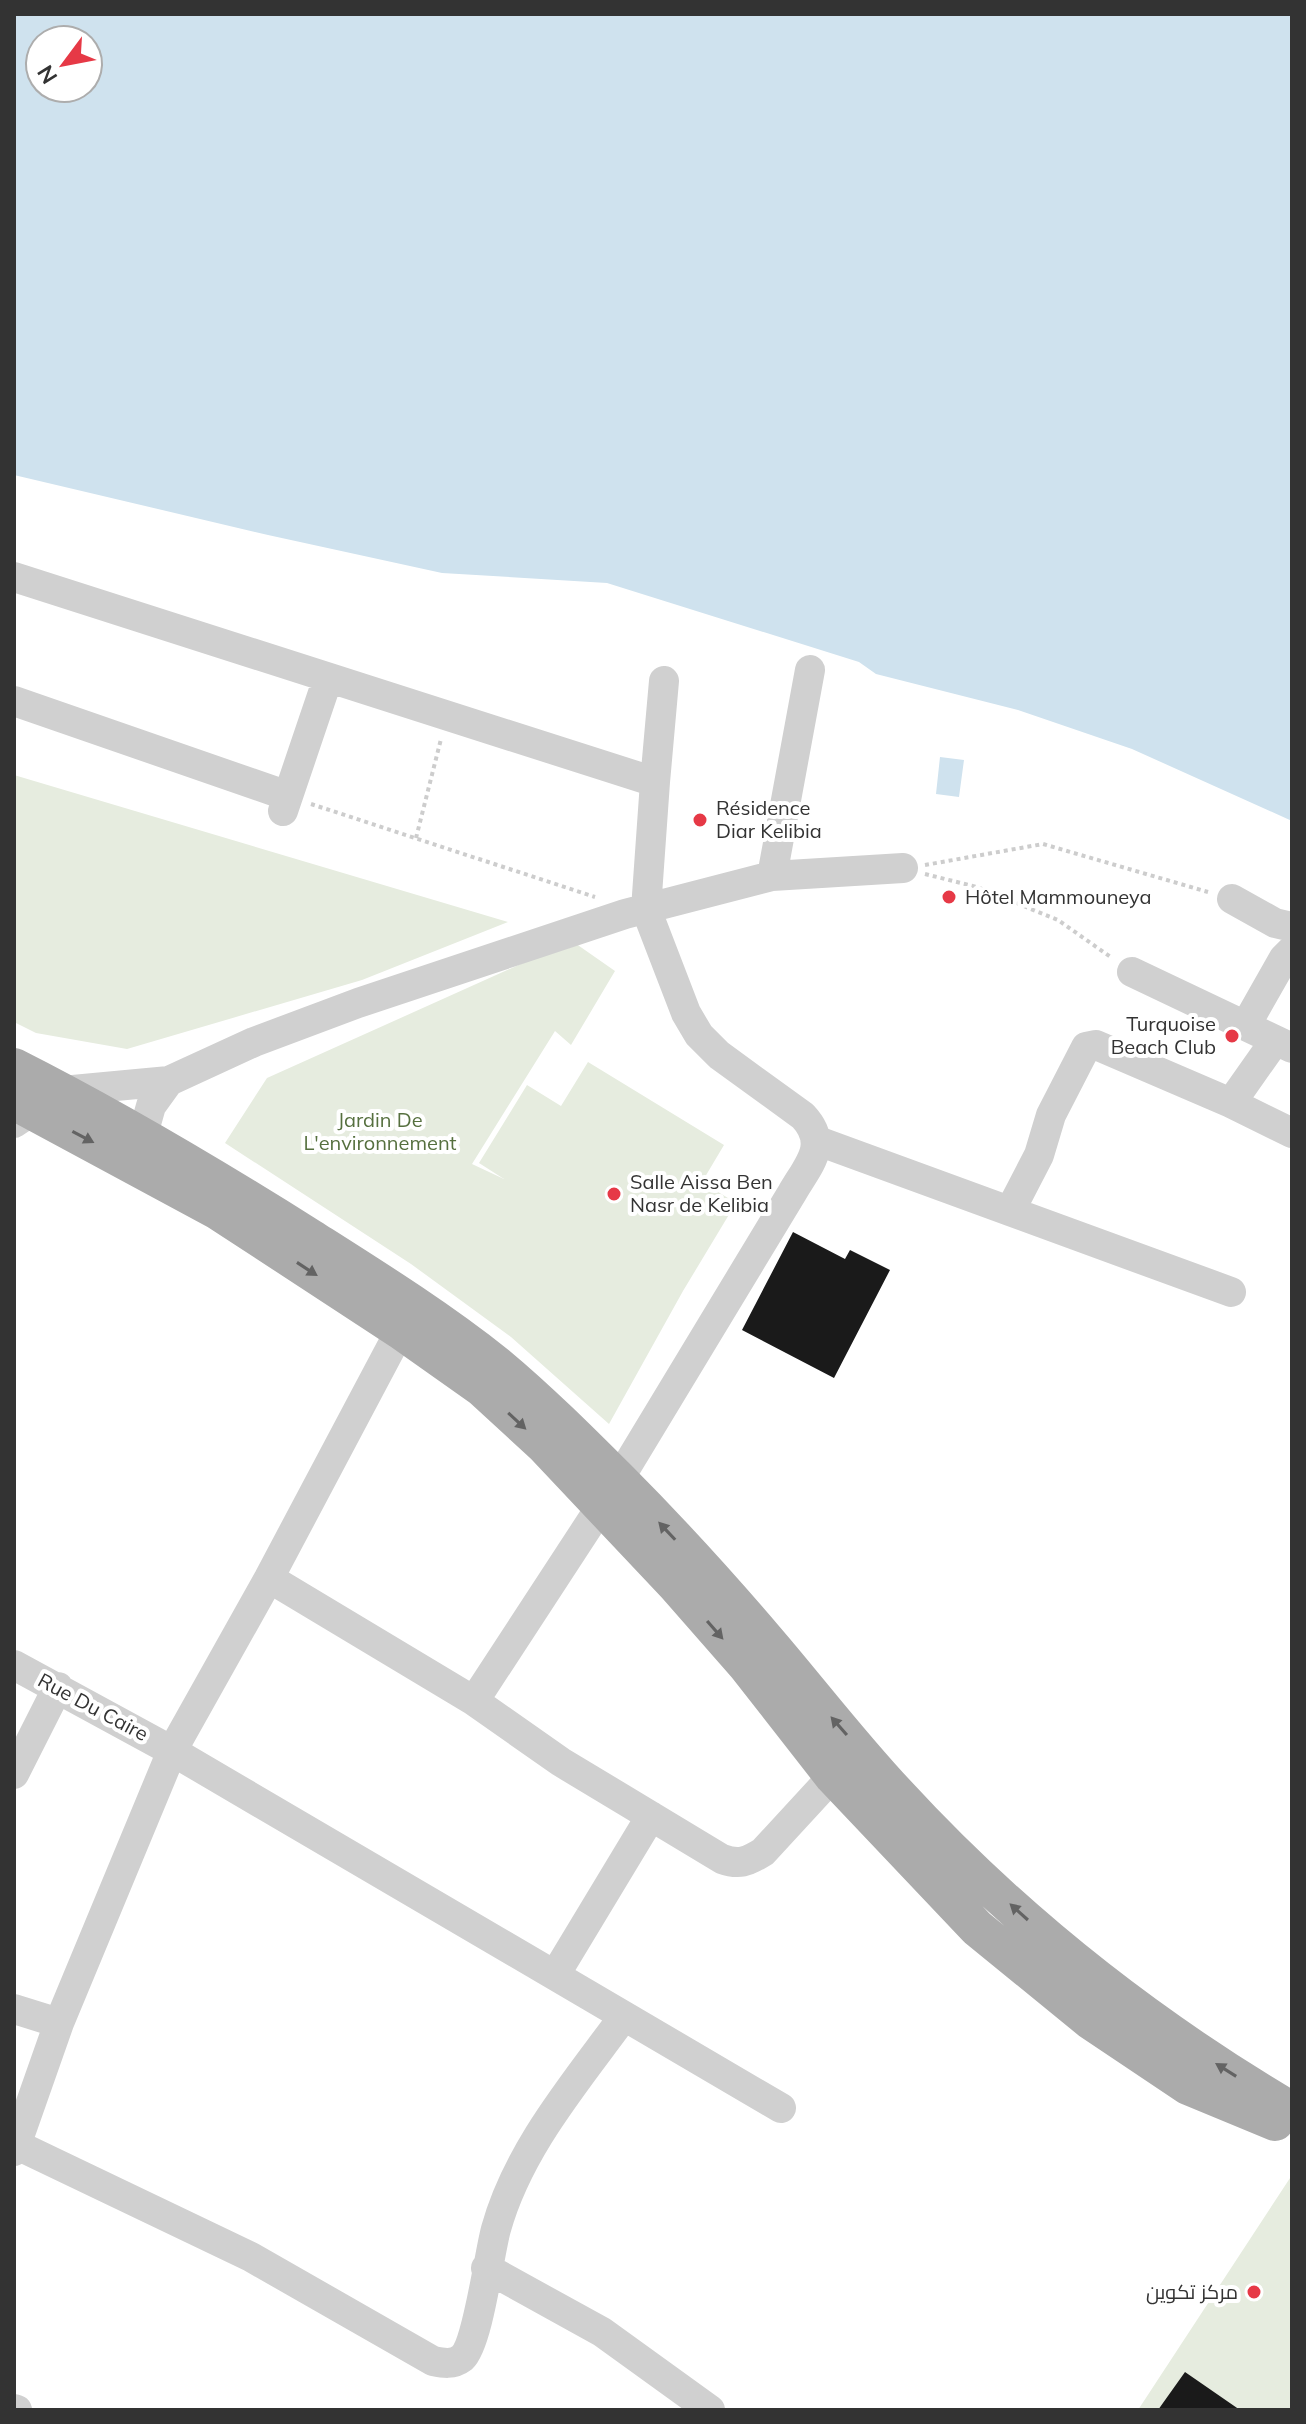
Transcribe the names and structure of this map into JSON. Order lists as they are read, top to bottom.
{
  "streets": {
    "street": ["Rue Du Caire"]
  },
  "parks": ["Jardin De L'environnement"],
  "places": [
    "Résidence Diar Kelibia",
    "Hôtel Mammouneya",
    "Turquoise Beach Club",
    "Salle Aissa Ben Nasr de Kelibia",
    "مركز تكوين"
  ],
  "north": "bottom left"
}
